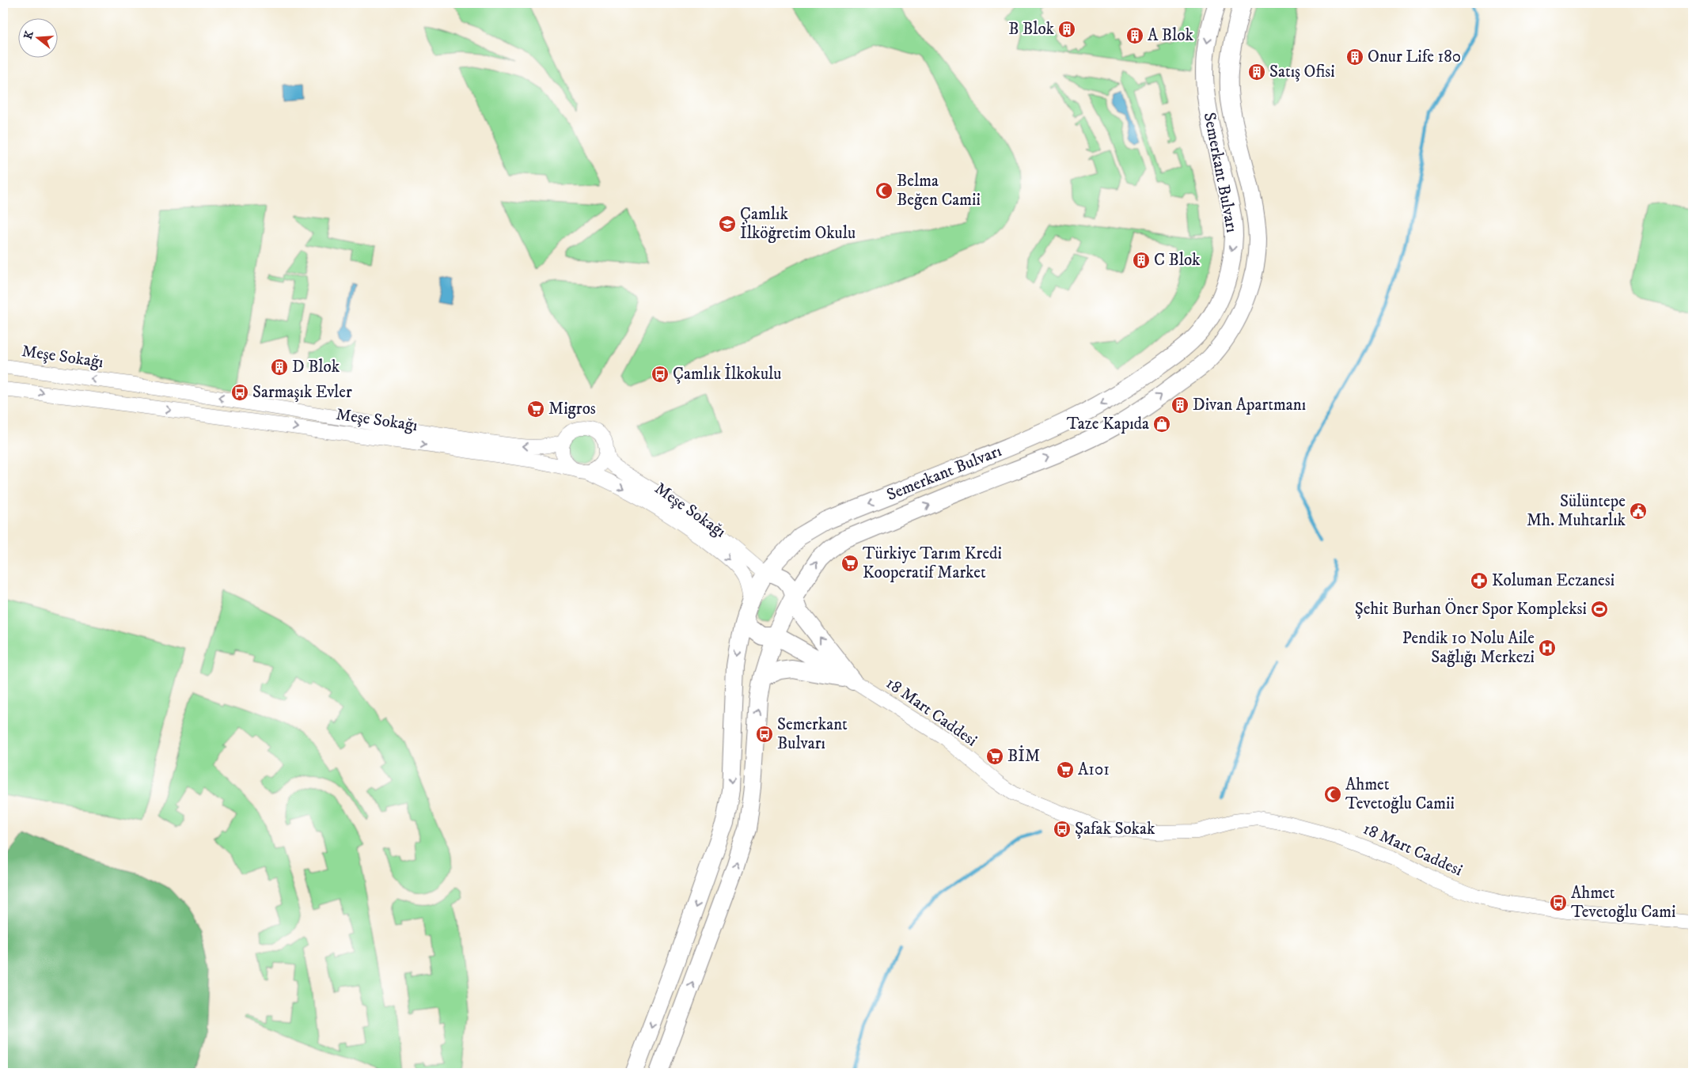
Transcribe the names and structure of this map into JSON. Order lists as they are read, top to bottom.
{
  "streets": {
    "main road": ["Semerkant Bulvarı"],
    "street": ["Meşe Sokağı", "18 Mart Caddesi"]
  },
  "crossings": [
    ["Semerkant Bulvarı", "Meşe Sokağı"]
  ],
  "places": {
    "building": [
      "B Blok",
      "A Blok",
      "Onur Life 180",
      "Satış Ofisi",
      "C Blok",
      "D Blok",
      "Divan Apartmanı"
    ],
    "mosque": ["Belma Beğen Camii", "Ahmet Tevetoğlu Camii"],
    "school or university": ["Çamlık İlköğretim Okulu"],
    "bus stop": [
      "Çamlık İlkokulu",
      "Sarmaşık Evler",
      "Semerkant Bulvarı",
      "Şafak Sokak",
      "Ahmet Tevetoğlu Cami"
    ],
    "supermarket": [
      "Migros",
      "Türkiye Tarım Kredi Kooperatif Market",
      "BİM",
      "A101"
    ],
    "shop": ["Taze Kapıda"],
    "public building": ["Sülüntepe Mh. Muhtarlık"],
    "pharmacy": ["Koluman Eczanesi"],
    "sports": ["Şehit Burhan Öner Spor Kompleksi"],
    "hospital": ["Pendik 10 Nolu Aile Sağlığı Merkezi"]
  },
  "north": "left"
}
